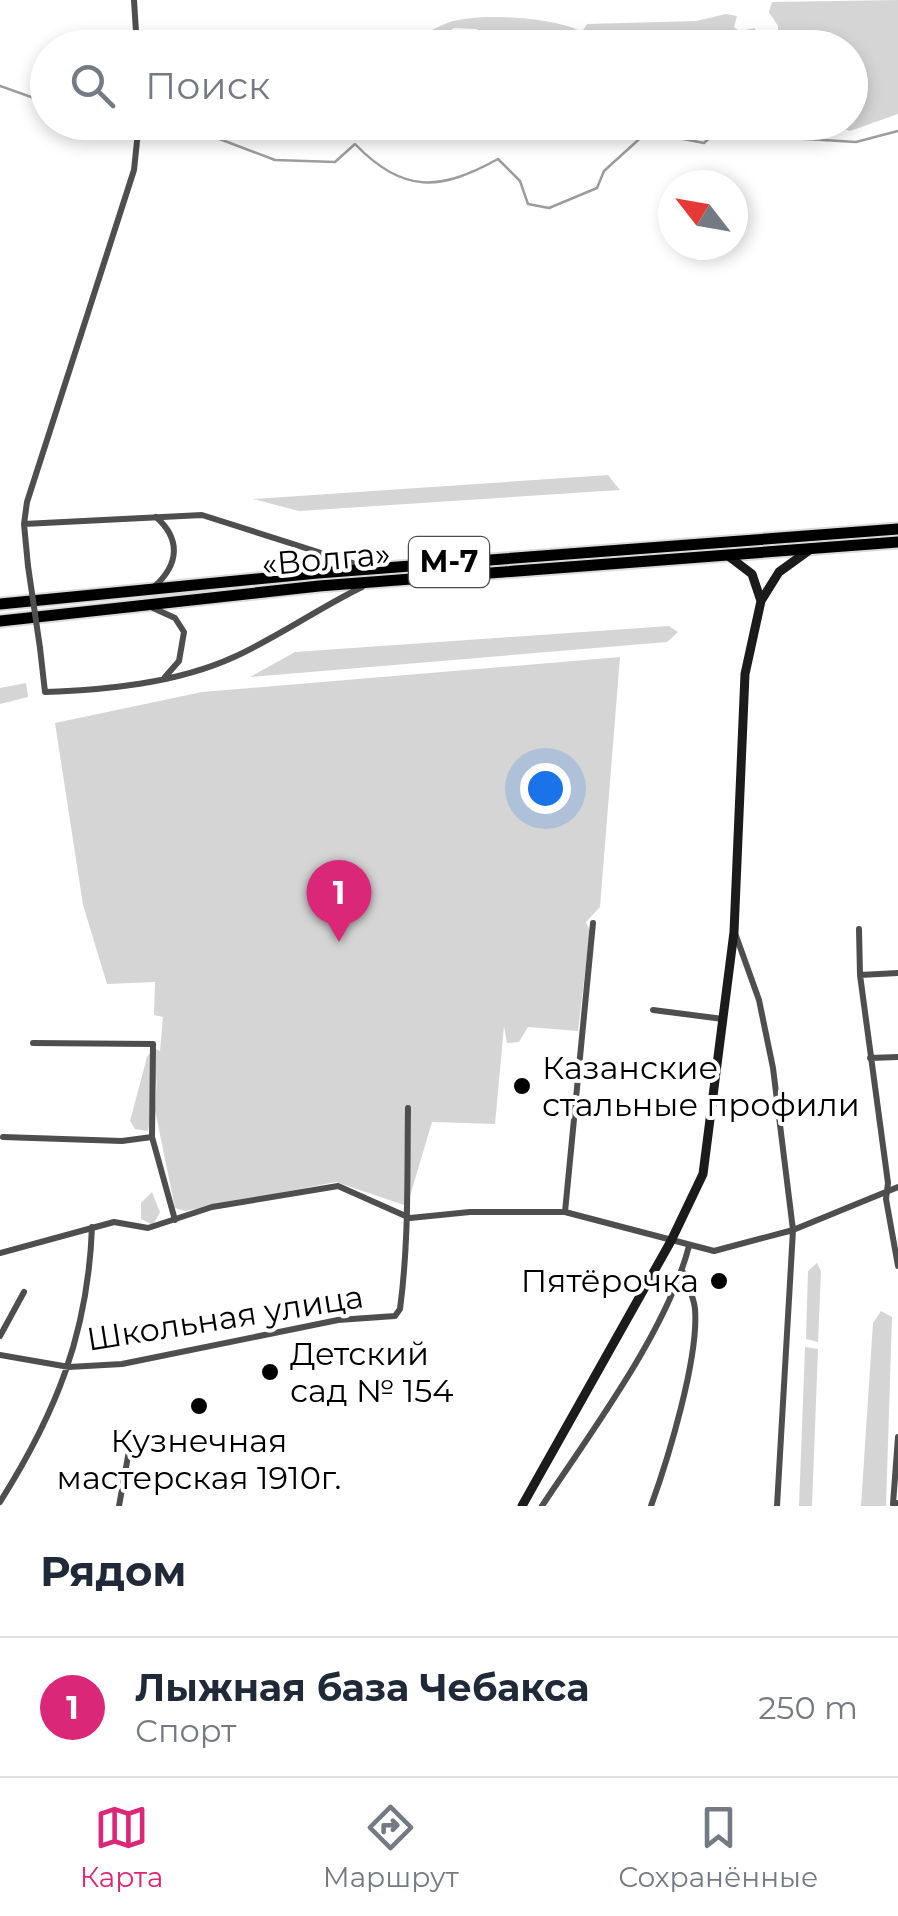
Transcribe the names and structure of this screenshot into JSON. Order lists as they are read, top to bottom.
{
  "streets": {
    "highway": ["«Волга»", "М-7"],
    "street": ["Школьная улица"]
  },
  "places": [
    "Казанские стальные профили",
    "Пятёрочка",
    "Детский сад № 154",
    "Кузнечная мастерская 1910г."
  ],
  "north": "top left",
  "page": {
    "search": "Поиск",
    "pins": "1",
    "heading": "Рядом",
    "list": [
      {
        "mark": "1",
        "name": "Лыжная база Чебакса",
        "note": "Спорт",
        "value": "250 m"
      }
    ],
    "nav": ["Карта", "Маршрут", "Сохранённые"]
  }
}
